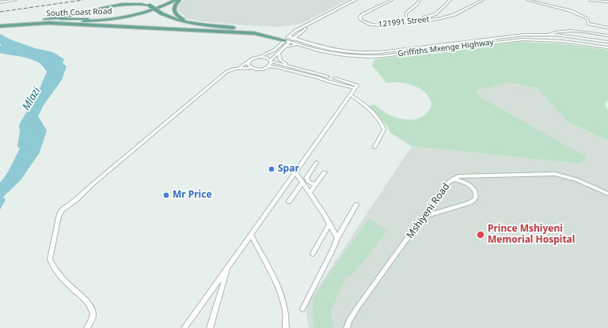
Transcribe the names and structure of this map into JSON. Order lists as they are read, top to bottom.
{
  "streets": {
    "main road": ["South Coast Road"],
    "street": ["121991 Street", "Griffiths Mxenge Highway", "Mshiyeni Road"]
  },
  "water": ["Mlazi"],
  "places": ["Spar", "Mr Price", "Prince Mshiyeni Memorial Hospital"]
}
